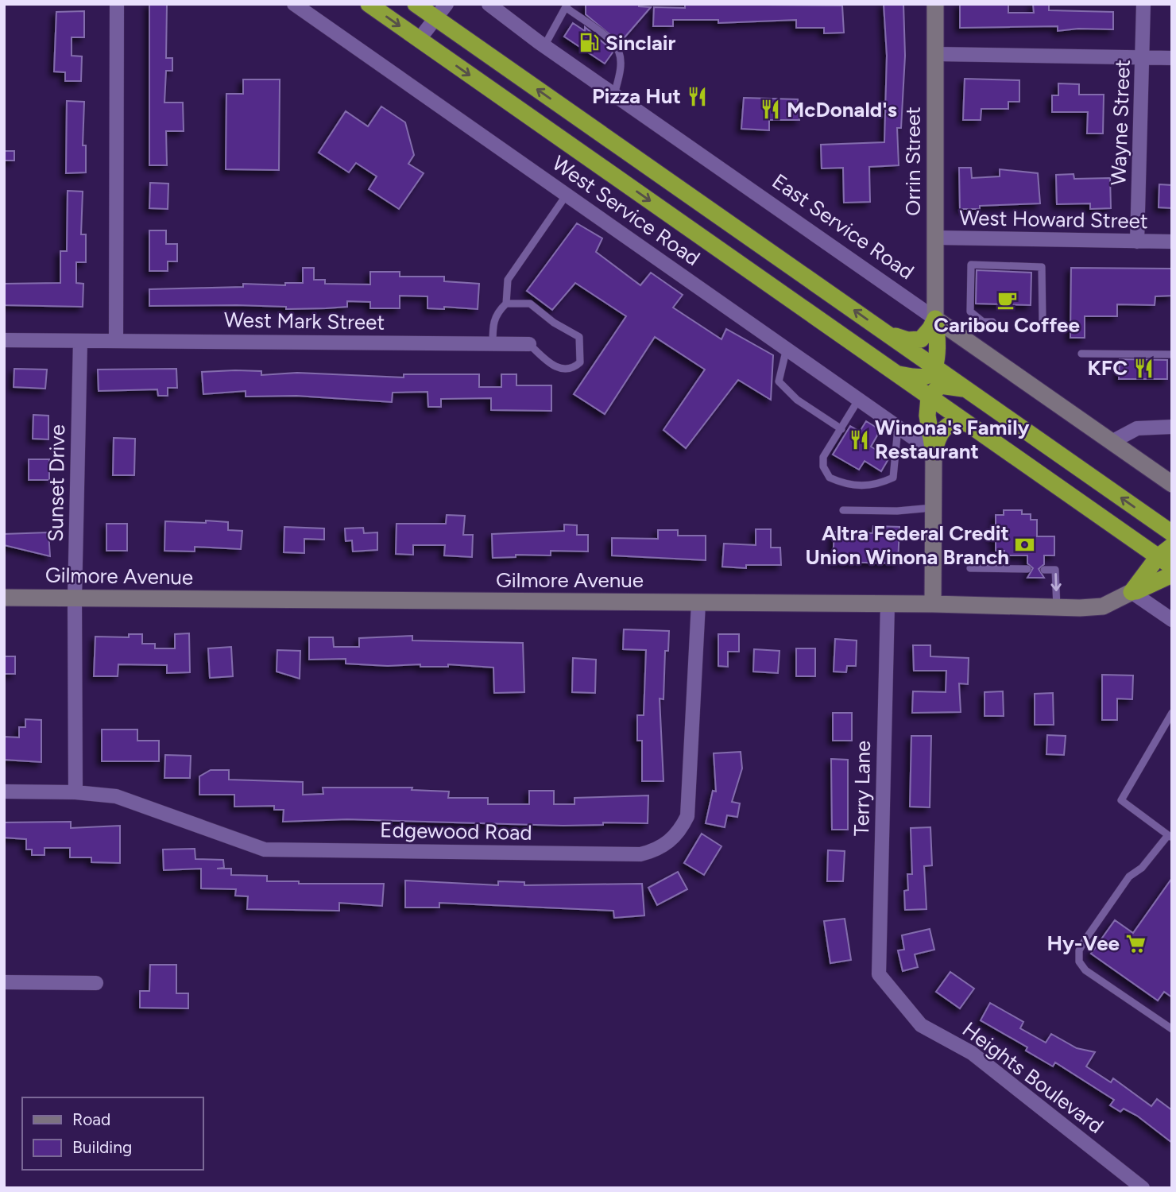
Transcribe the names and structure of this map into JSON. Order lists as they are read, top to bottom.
{
  "streets": {
    "street": [
      "Wayne Street",
      "Orrin Street",
      "West Service Road",
      "West Howard Street",
      "East Service Road",
      "West Mark Street",
      "Sunset Drive",
      "Gilmore Avenue",
      "Terry Lane",
      "Edgewood Road",
      "Heights Boulevard"
    ]
  },
  "crossings": [
    ["Wayne Street", "West Howard Street"],
    ["Orrin Street", "West Howard Street"],
    ["Orrin Street", "East Service Road"],
    ["West Mark Street", "Sunset Drive"],
    ["Sunset Drive", "Gilmore Avenue"],
    ["Sunset Drive", "Edgewood Road"],
    ["Gilmore Avenue", "Terry Lane"],
    ["Gilmore Avenue", "Edgewood Road"],
    ["Terry Lane", "Heights Boulevard"]
  ],
  "places": {
    "fuel station": ["Sinclair"],
    "restaurant": [
      "Pizza Hut",
      "McDonald's",
      "KFC",
      "Winona's Family Restaurant"
    ],
    "cafe": ["Caribou Coffee"],
    "bank": ["Altra Federal Credit Union Winona Branch"],
    "supermarket": ["Hy-Vee"]
  },
  "legend": ["Road", "Building"]
}
